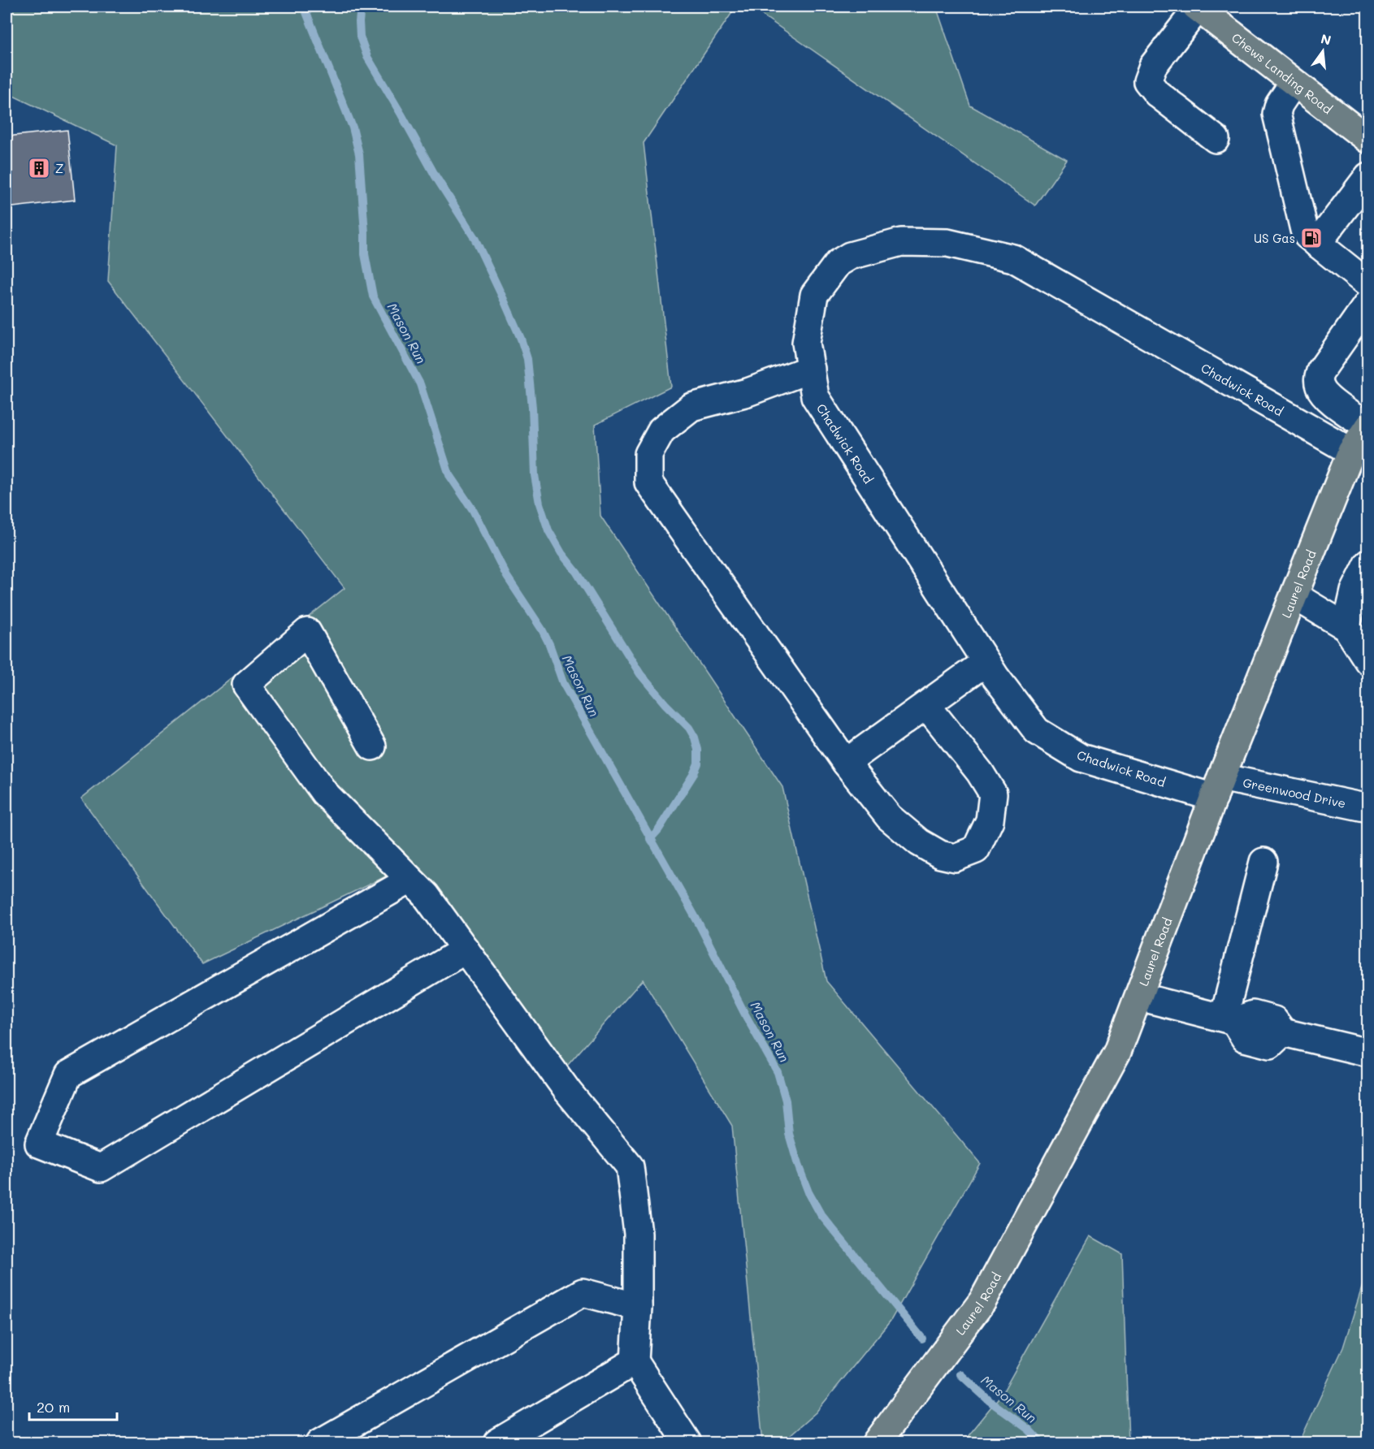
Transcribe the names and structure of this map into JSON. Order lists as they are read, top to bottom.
{
  "streets": {
    "main road": ["Chews Landing Road", "Laurel Road"],
    "street": ["Chadwick Road", "Greenwood Drive"]
  },
  "crossings": [
    ["Chadwick Road", "Laurel Road"],
    ["Chadwick Road", "Greenwood Drive"],
    ["Laurel Road", "Greenwood Drive"]
  ],
  "water": ["Mason Run"],
  "places": {
    "building": ["Z"],
    "fuel station": ["US Gas"]
  },
  "scale_bar": "20 m",
  "north": "top"
}
